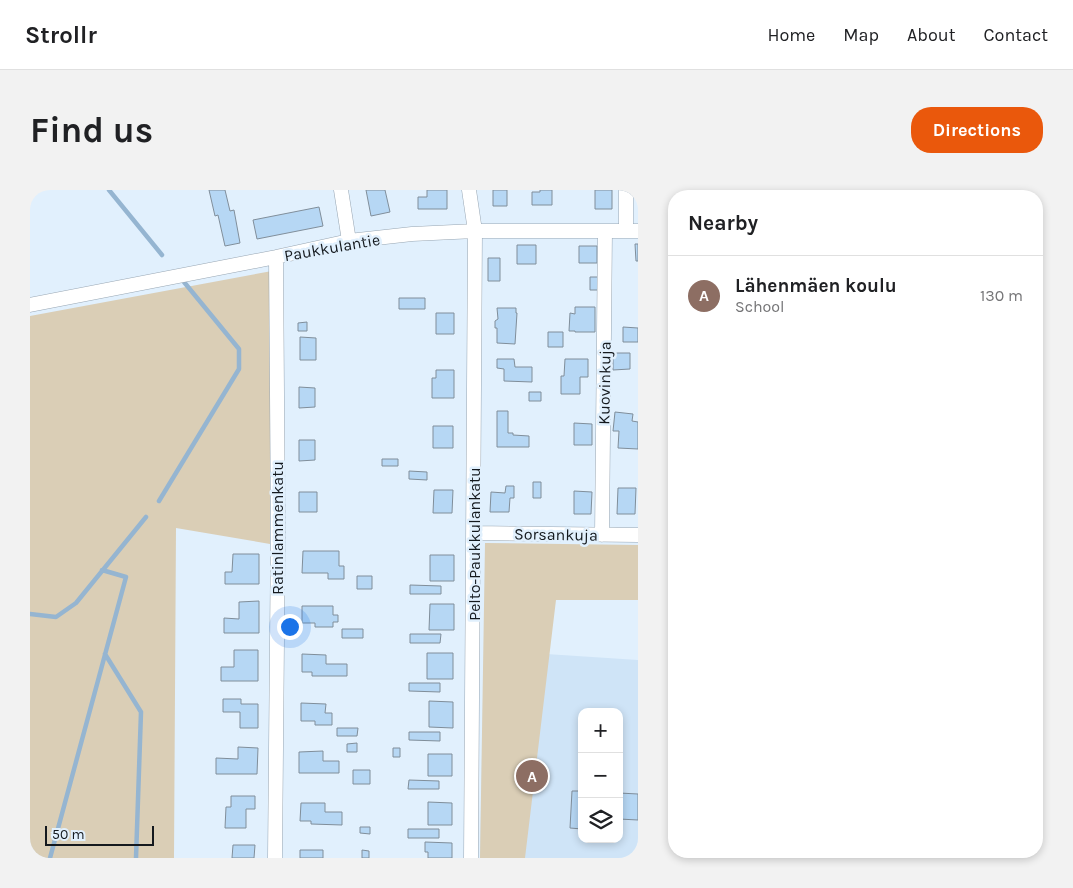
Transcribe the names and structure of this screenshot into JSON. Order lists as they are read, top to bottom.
{
  "streets": {
    "street": [
      "Paukkulantie",
      "Kuovinkuja",
      "Ratinlammenkatu",
      "Sorsankuja",
      "Pelto-Paukkulankatu"
    ]
  },
  "crossings": [
    ["Paukkulantie", "Kuovinkuja"],
    ["Paukkulantie", "Ratinlammenkatu"],
    ["Paukkulantie", "Pelto-Paukkulankatu"],
    ["Kuovinkuja", "Sorsankuja"],
    ["Sorsankuja", "Pelto-Paukkulankatu"]
  ],
  "scale_bar": "50 m",
  "page": {
    "header": "Strollr",
    "nav": [
      "Home",
      "Map",
      "About",
      "Contact"
    ],
    "buttons": "Directions",
    "title": "Find us",
    "heading": "Nearby",
    "list": [
      {
        "mark": "A",
        "name": "Lähenmäen koulu",
        "note": "School",
        "value": "130 m"
      }
    ],
    "map_buttons": ["+", "−"],
    "pins": "A",
    "scale": "50 m"
  }
}
